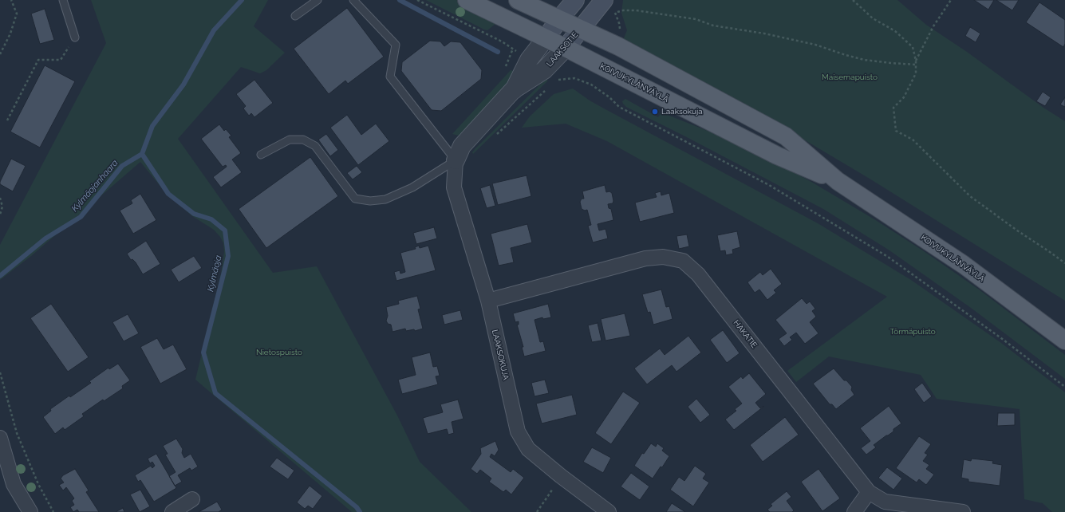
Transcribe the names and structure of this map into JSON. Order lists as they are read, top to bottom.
{
  "streets": {
    "main road": ["LAAKSOTIE", "KOIVUKYLÄNVÄYLÄ"],
    "street": ["HAKATIE", "LAAKSOKUJA"]
  },
  "crossings": [
    ["LAAKSOTIE", "KOIVUKYLÄNVÄYLÄ"],
    ["LAAKSOTIE", "LAAKSOKUJA"],
    ["HAKATIE", "LAAKSOKUJA"]
  ],
  "water": ["Kylmäojanhaara", "Kylmäoja"],
  "parks": ["Maisemapuisto", "Törmäpuisto", "Nietospuisto"],
  "places": ["Laaksokuja"]
}
